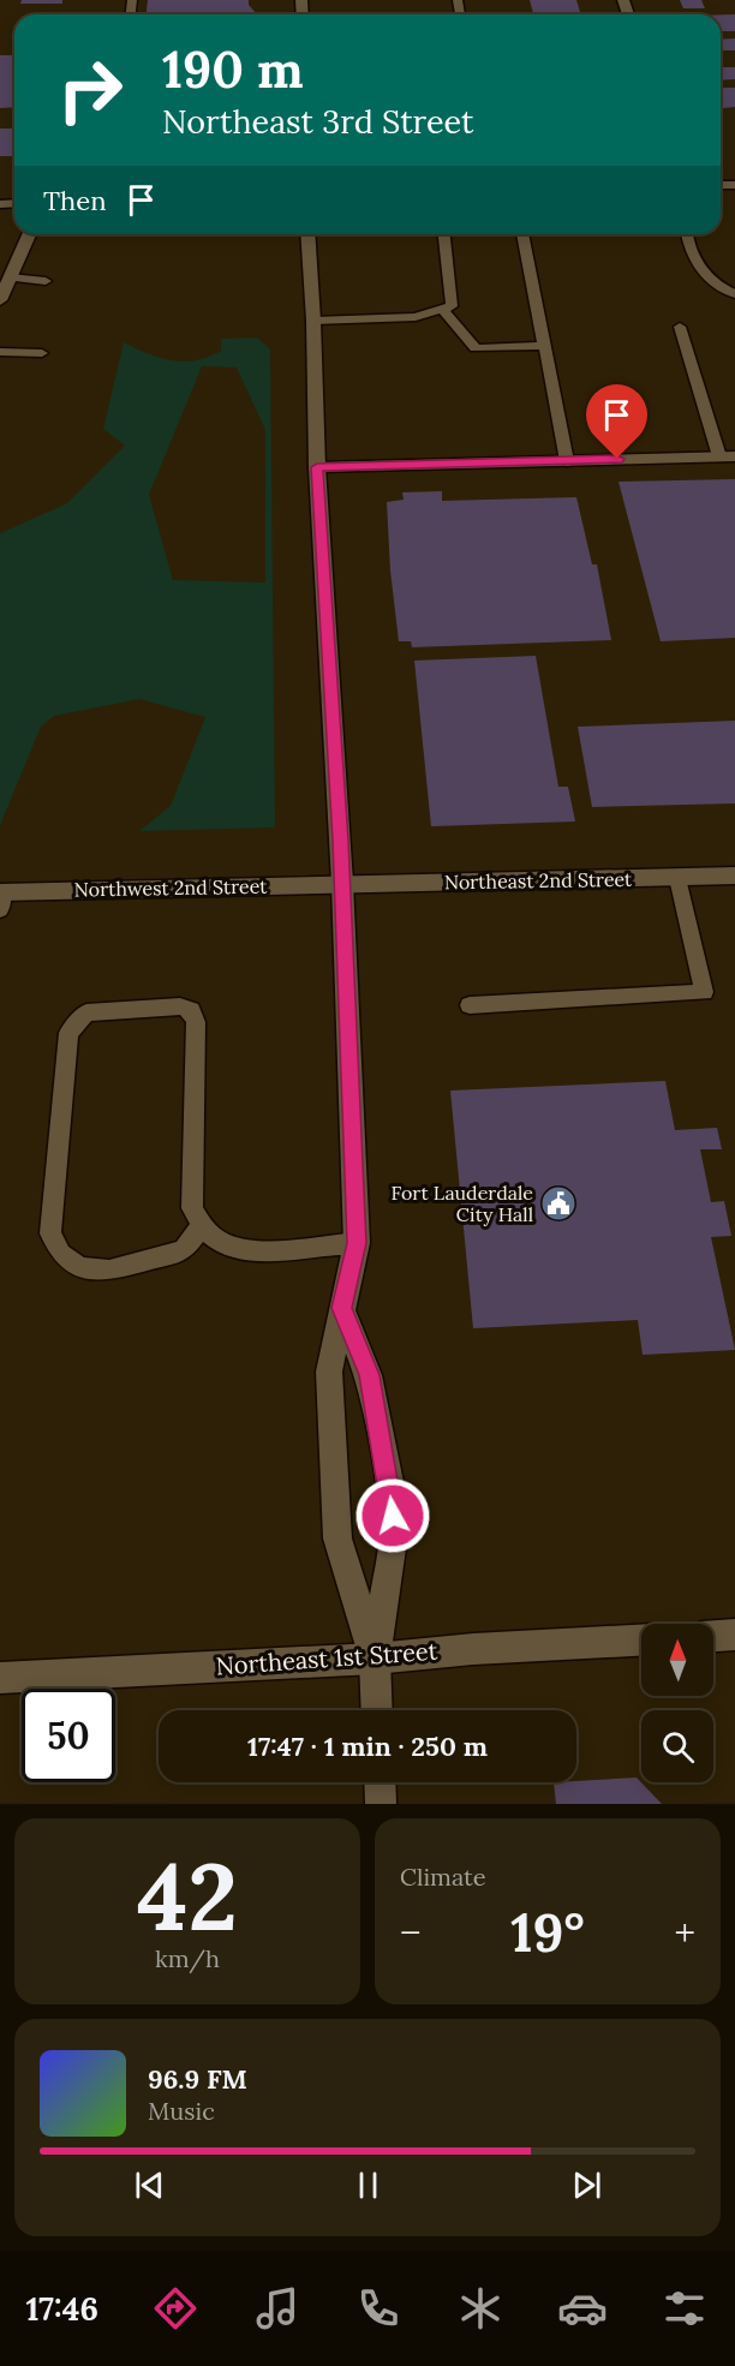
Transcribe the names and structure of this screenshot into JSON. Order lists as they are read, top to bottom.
{
  "streets": {
    "main road": ["Northeast 2nd Street", "Northwest 2nd Street", "Northeast 1st Street"]
  },
  "crossings": [
    ["Northeast 2nd Street", "Northwest 2nd Street"]
  ],
  "places": {
    "public building": ["Fort Lauderdale City Hall"]
  },
  "north": "top",
  "page": {
    "turn": ["190 m", "Northeast 3rd Street"],
    "then": "Then",
    "limit": "50",
    "trip": "17:47 · 1 min · 250 m",
    "tile": [
      ["42", "km/h"],
      "Climate"
    ],
    "heat": ["−", "19°", "+"],
    "song": ["96.9 FM", "Music"],
    "tabs": "17:46"
  }
}
